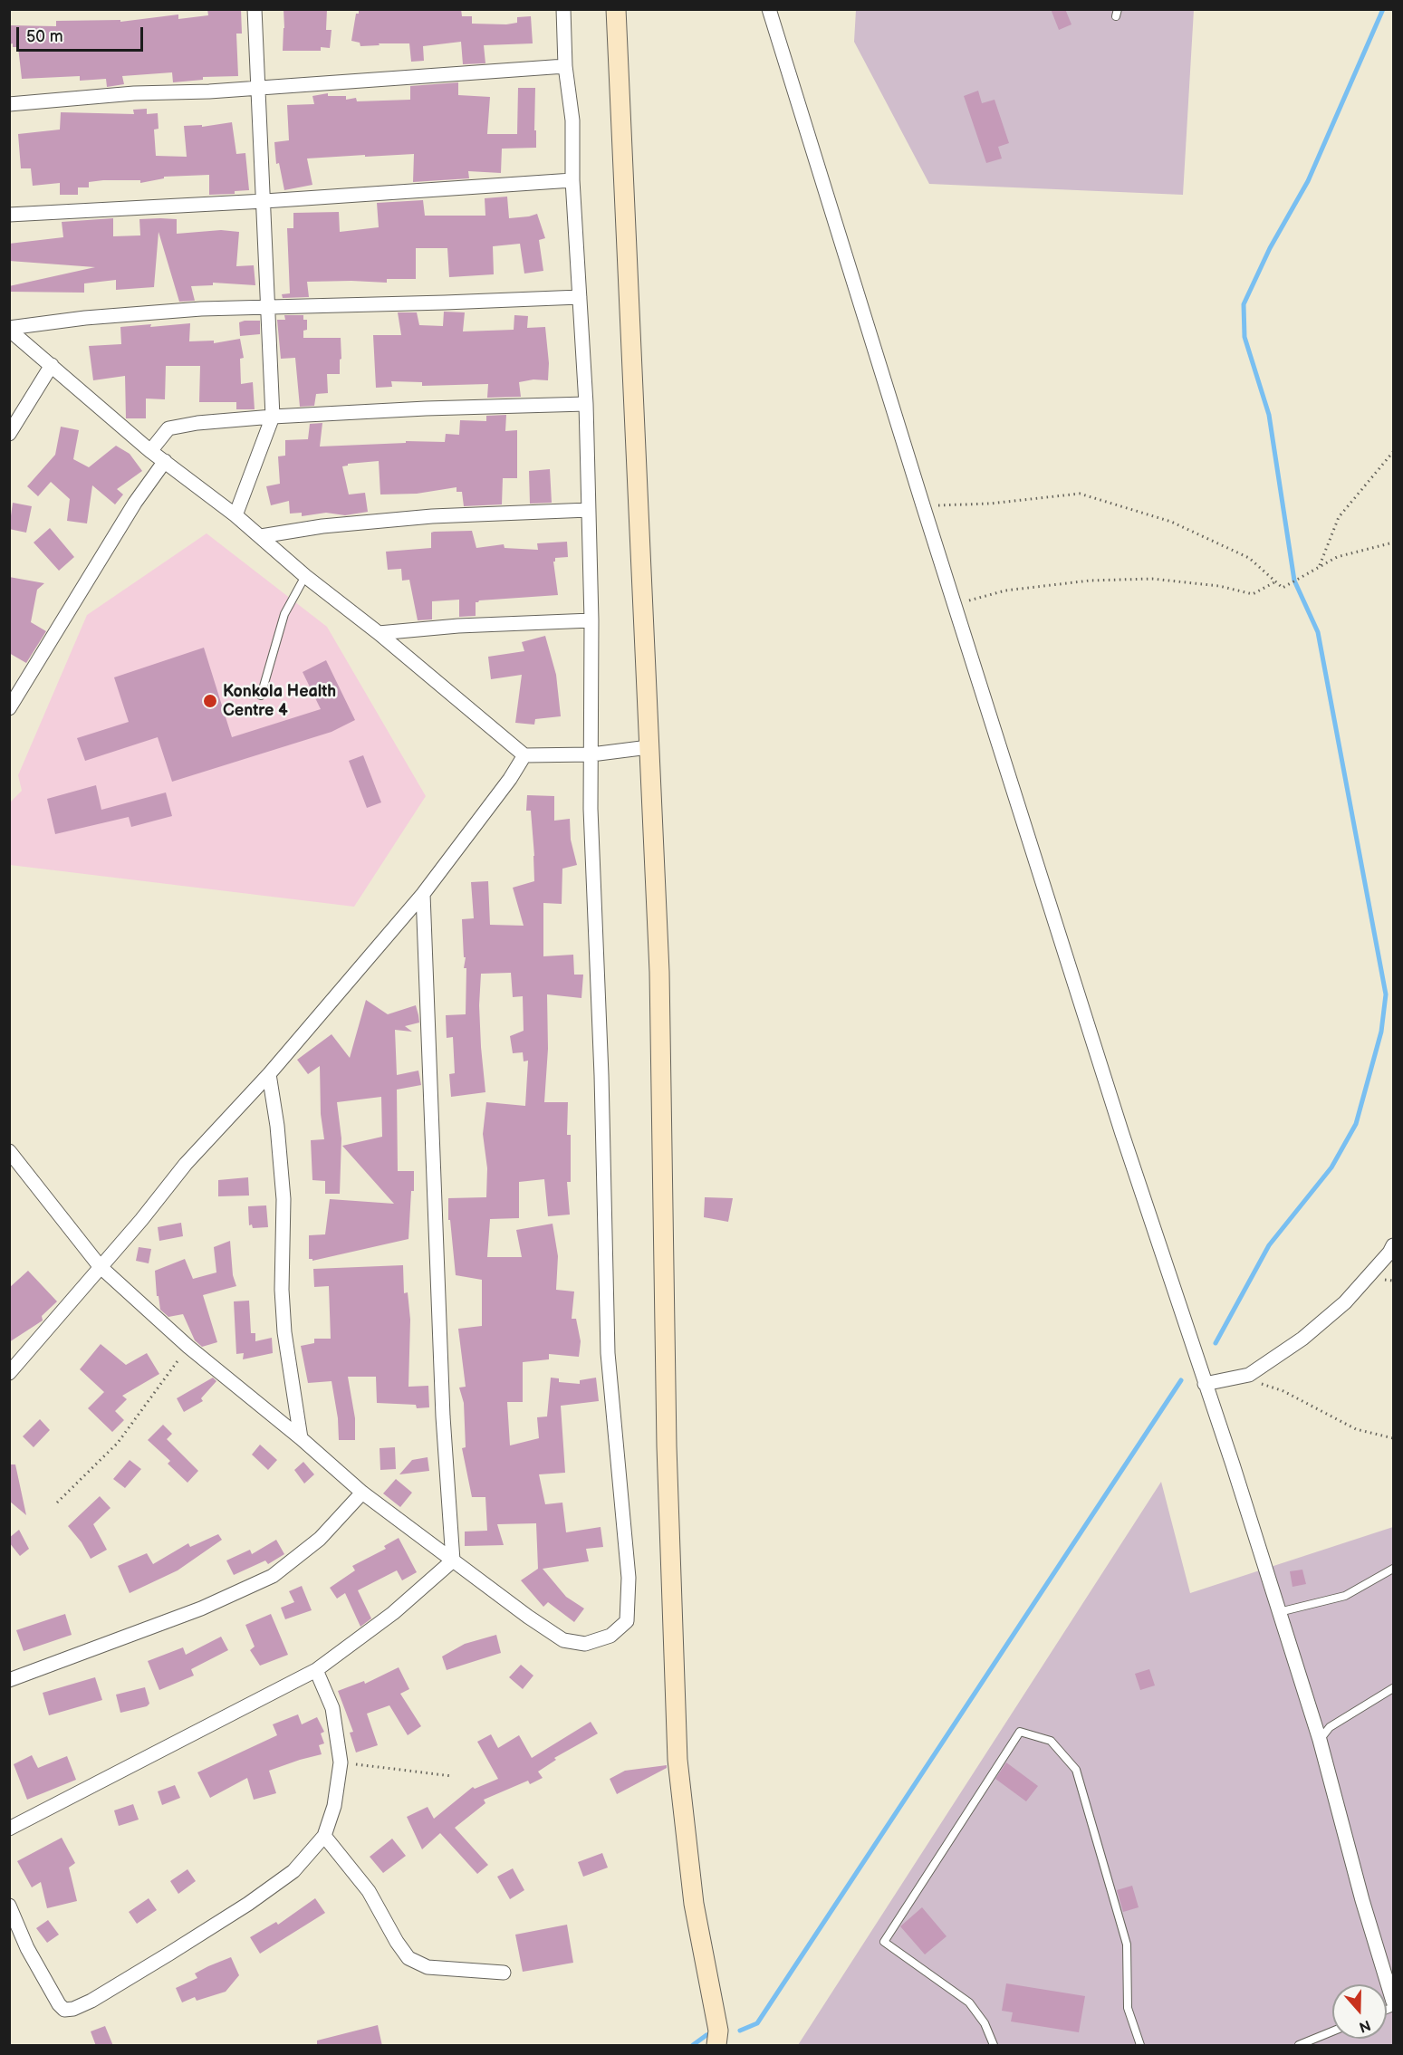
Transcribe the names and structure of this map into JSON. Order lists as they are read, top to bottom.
{
  "places": ["Konkola Health Centre 4"],
  "scale_bar": "50 m",
  "north": "bottom"
}
